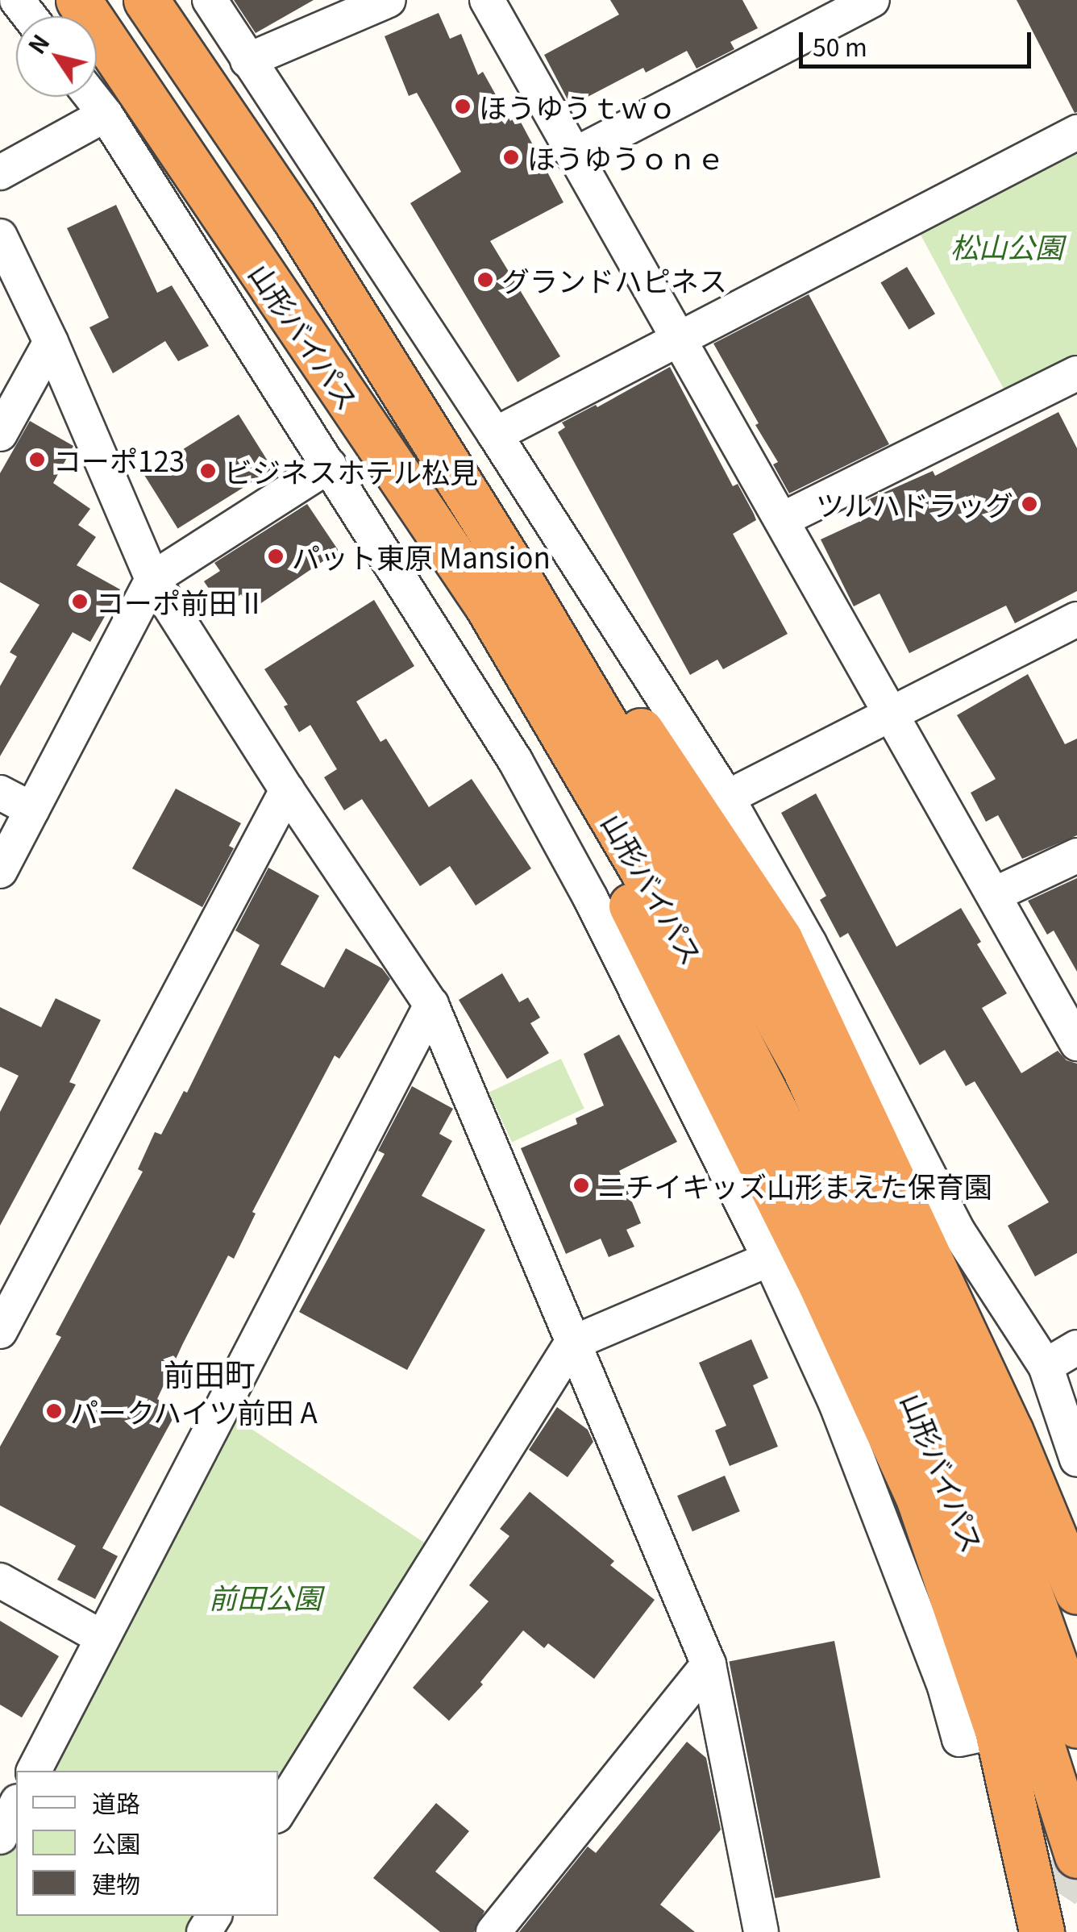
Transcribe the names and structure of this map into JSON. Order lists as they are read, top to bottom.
{
  "streets": {
    "highway": ["山形バイパス"]
  },
  "districts": ["前田町"],
  "parks": ["松山公園", "前田公園"],
  "places": [
    "ほうゆうｔｗｏ",
    "ほうゆうｏｎｅ",
    "グランドハピネス",
    "コーポ123",
    "ビジネスホテル松見",
    "ツルハドラッグ",
    "パット東原 Mansion",
    "コーポ前田 II",
    "ニチイキッズ山形まえた保育園",
    "パークハイツ前田 A"
  ],
  "legend": ["道路", "公園", "建物"],
  "scale_bar": "50 m",
  "north": "top left"
}
